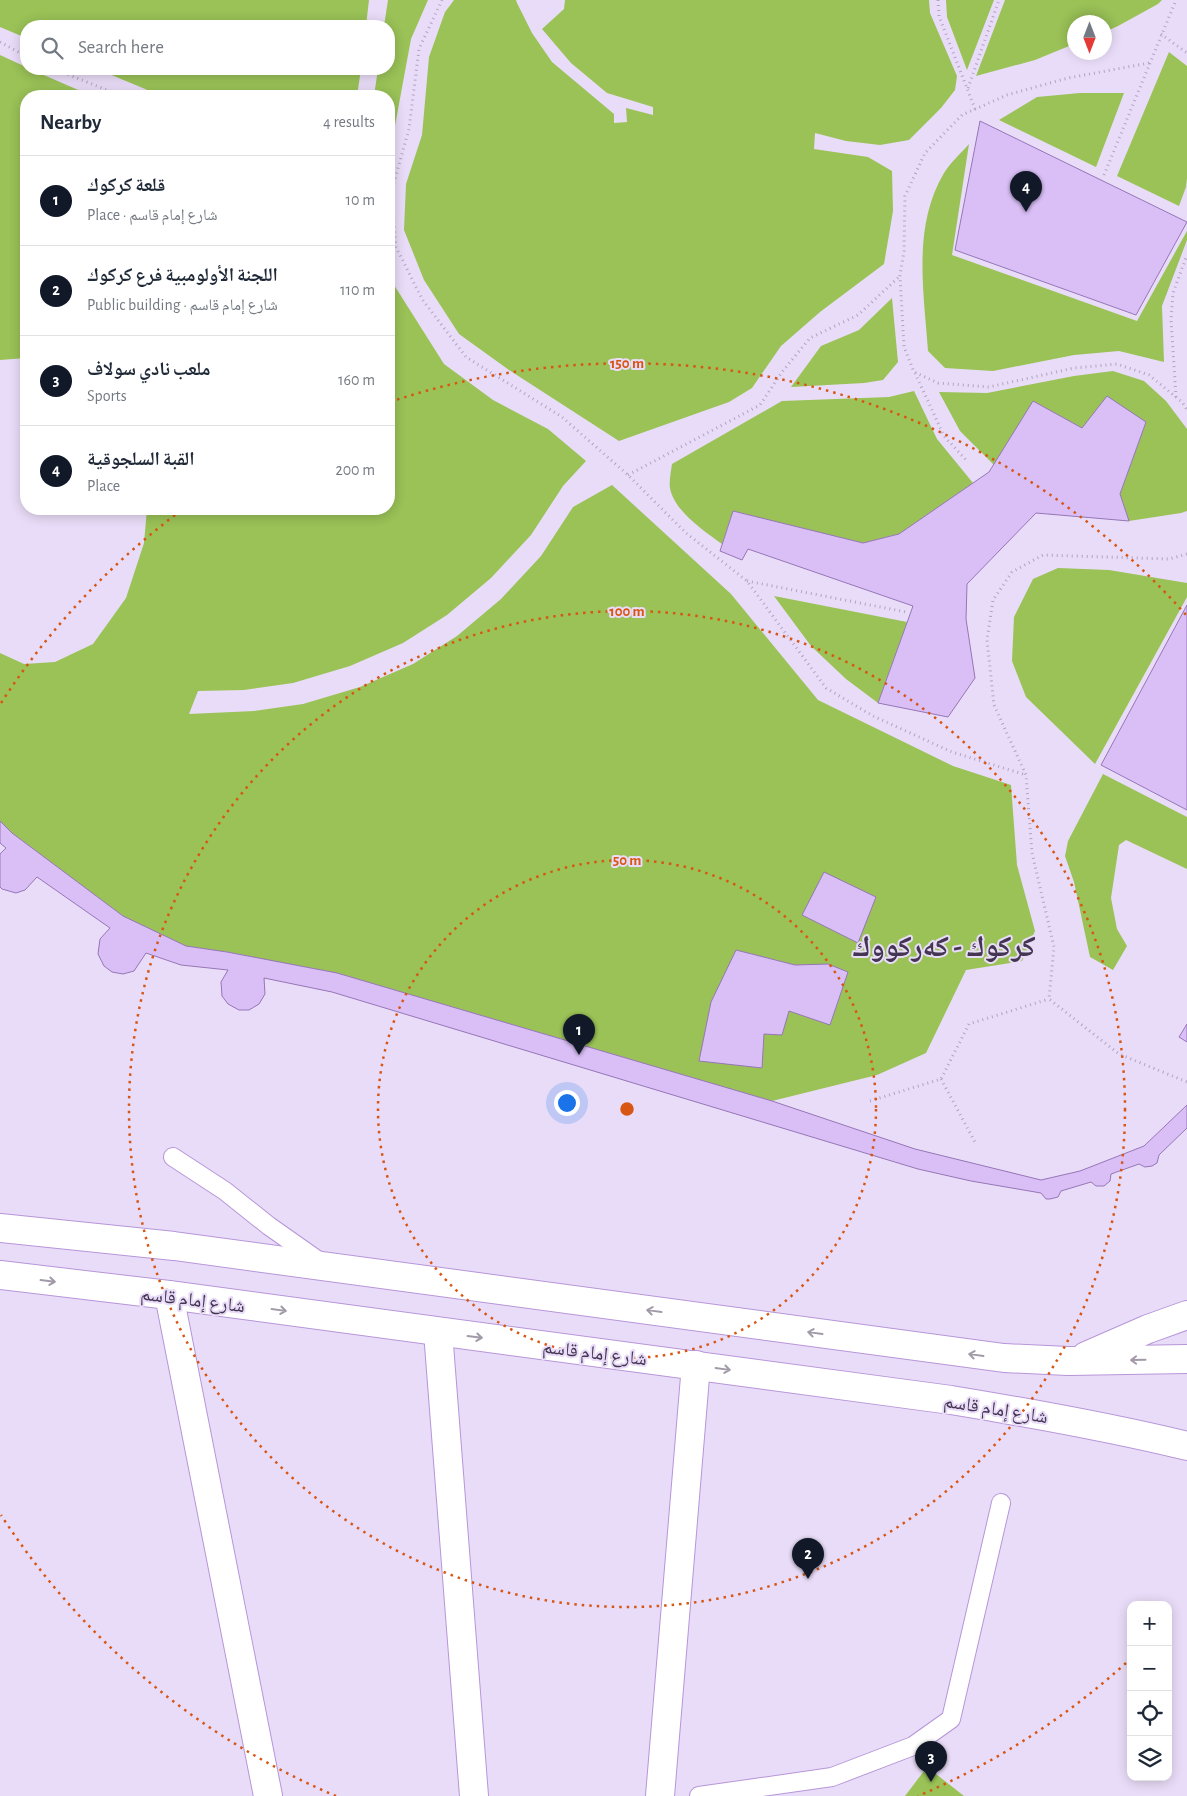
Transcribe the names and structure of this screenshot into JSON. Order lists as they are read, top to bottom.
{
  "streets": {
    "main road": ["شارع إمام قاسم"]
  },
  "districts": ["كركوك - کەرکووك"],
  "north": "bottom",
  "page": {
    "search": "Search here",
    "heading": ["Nearby", "4 results"],
    "list": [
      {
        "mark": "1",
        "name": "قلعة كركوك",
        "note": "Place · شارع إمام قاسم",
        "value": "10 m"
      },
      {
        "mark": "2",
        "name": "اللجنة الأولومبية فرع كركوك",
        "note": "Public building · شارع إمام قاسم",
        "value": "110 m"
      },
      {
        "mark": "3",
        "name": "ملعب نادي سولاف",
        "note": "Sports",
        "value": "160 m"
      },
      {
        "mark": "4",
        "name": "القبة السلجوقية",
        "note": "Place",
        "value": "200 m"
      }
    ],
    "pins": [
      "4",
      "1",
      "2",
      "3"
    ],
    "map_buttons": ["+", "−"]
  },
  "rings": ["150 m", "100 m", "50 m"]
}
